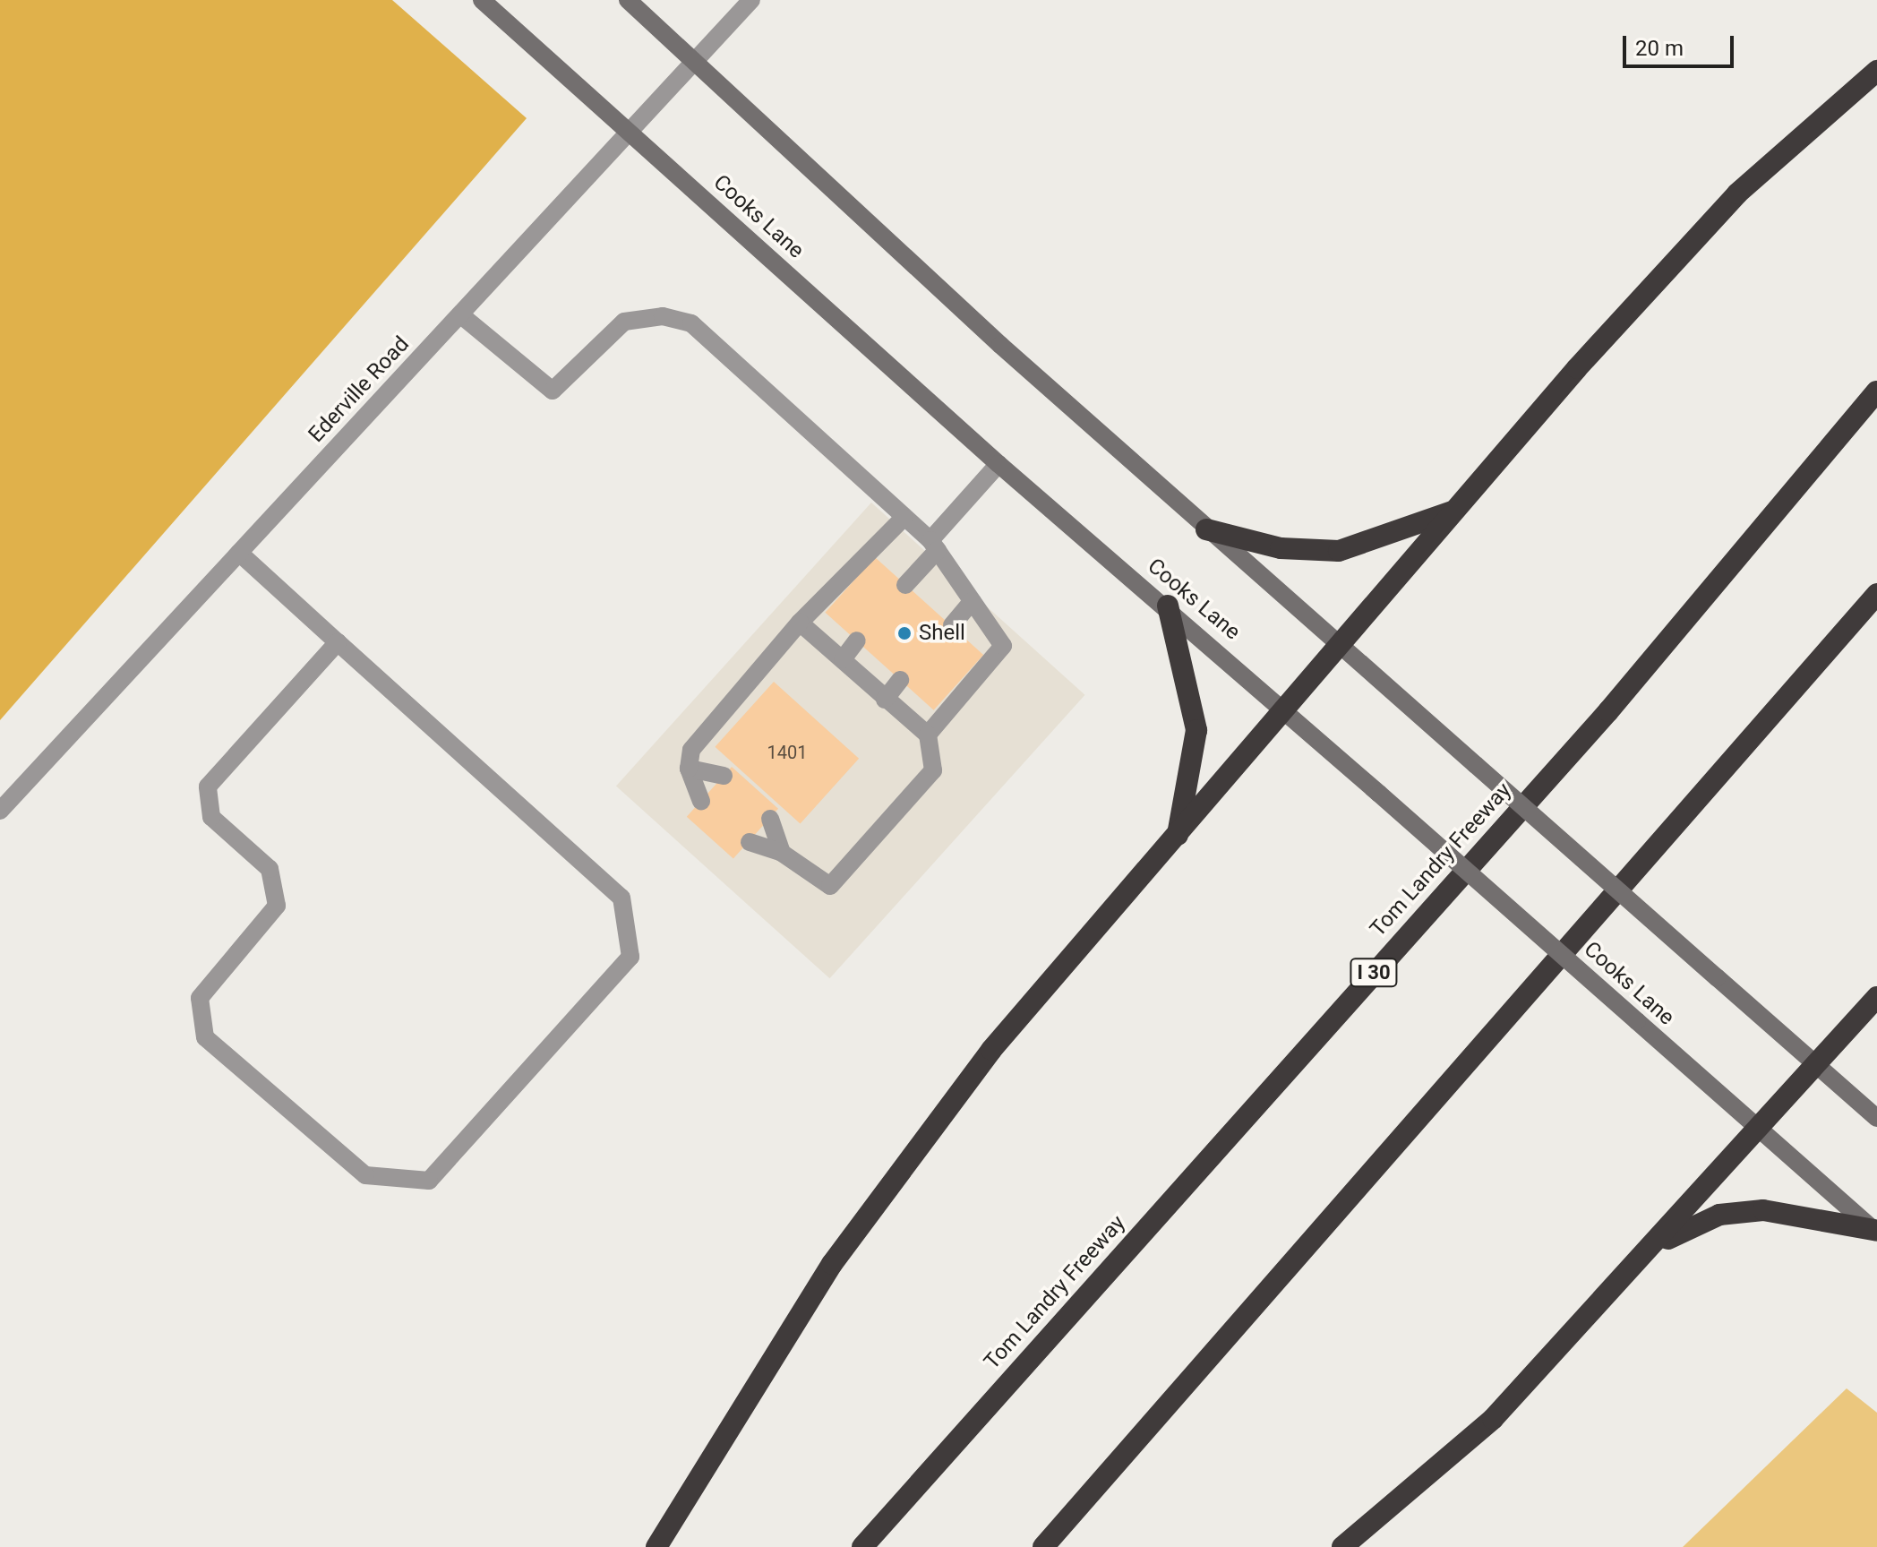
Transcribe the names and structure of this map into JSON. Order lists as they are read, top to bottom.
{
  "streets": {
    "highway": ["Tom Landry Freeway", "I 30"],
    "main road": ["Cooks Lane"],
    "street": ["Ederville Road"]
  },
  "crossings": [
    ["Cooks Lane", "Ederville Road"]
  ],
  "places": ["Shell"],
  "house_numbers": ["1401"],
  "scale_bar": "20 m"
}
